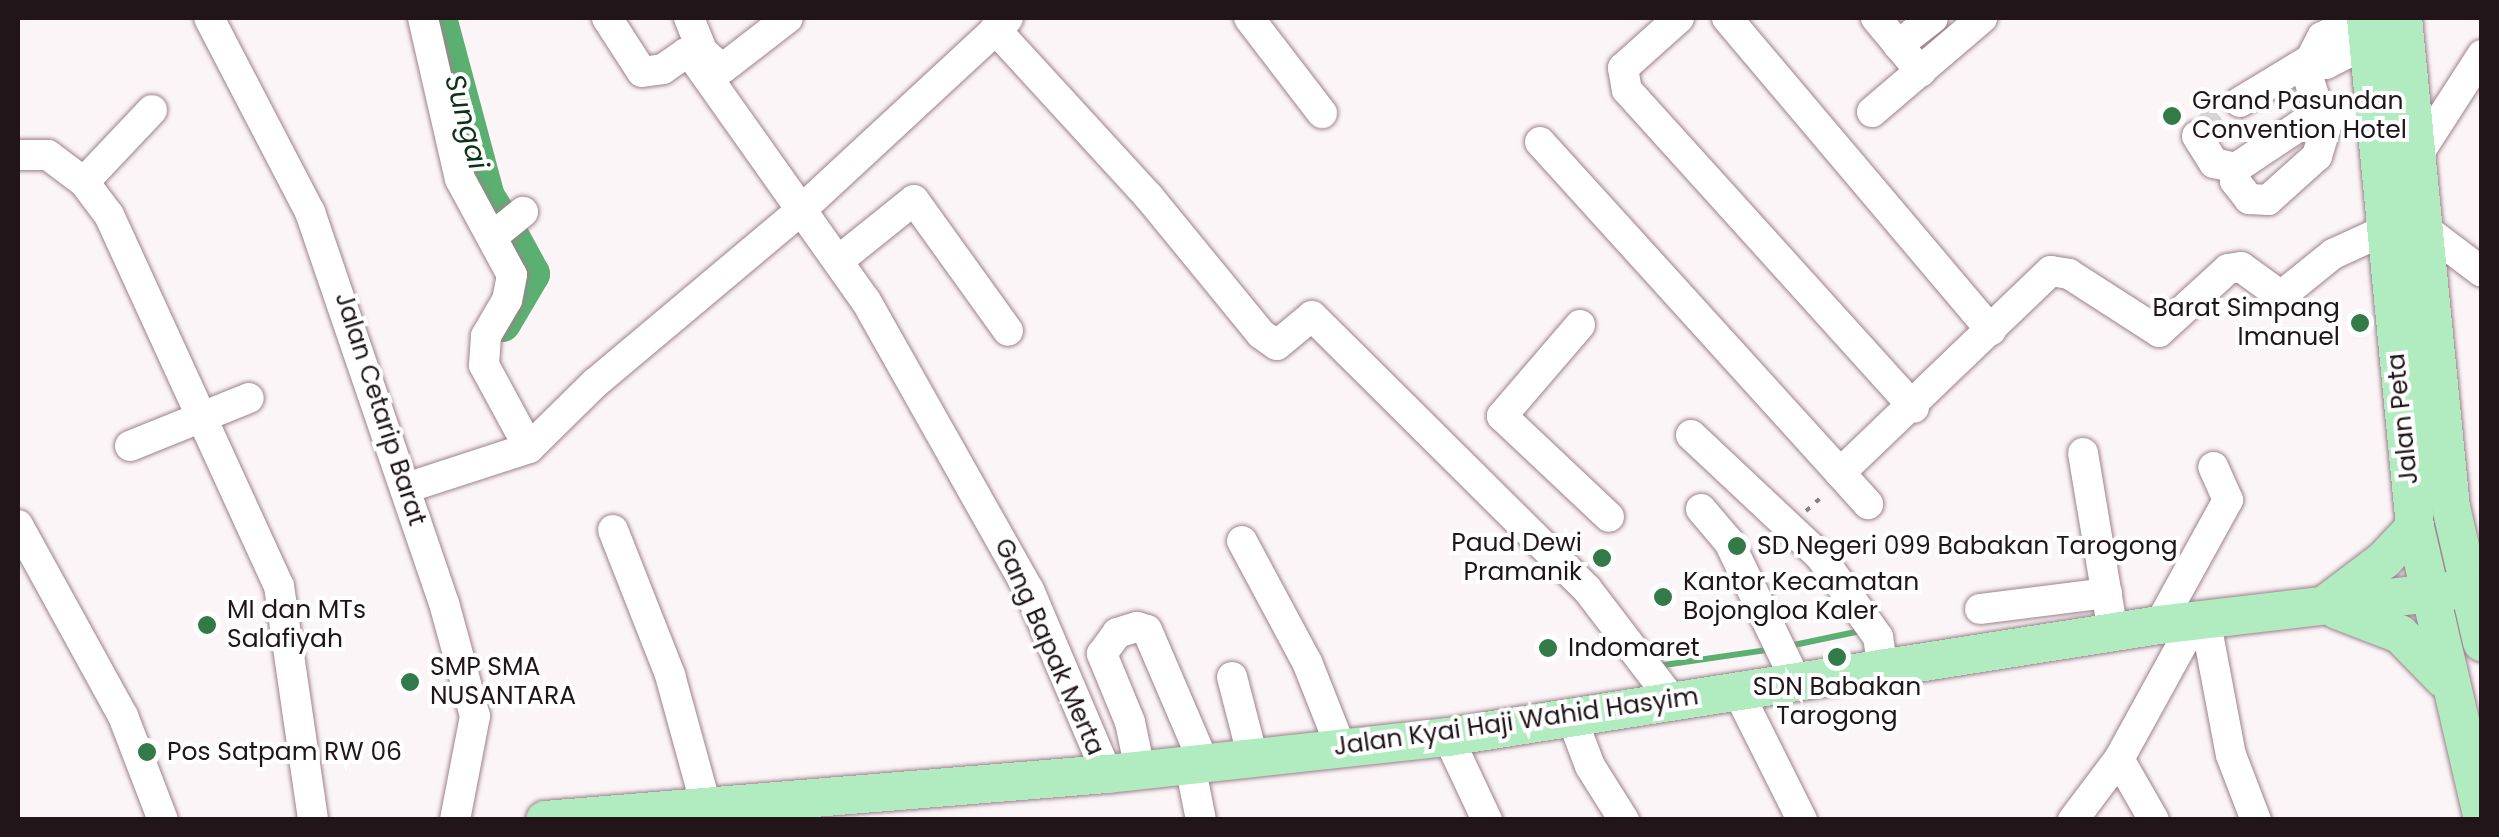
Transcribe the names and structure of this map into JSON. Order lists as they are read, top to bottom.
{
  "streets": {
    "main road": ["Jalan Peta", "Jalan Kyai Haji Wahid Hasyim"],
    "street": ["Jalan Cetarip Barat", "Gang Bapak Merta"]
  },
  "crossings": [
    ["Jalan Peta", "Jalan Kyai Haji Wahid Hasyim"],
    ["Gang Bapak Merta", "Jalan Kyai Haji Wahid Hasyim"]
  ],
  "water": ["Sungai"],
  "places": [
    "Grand Pasundan Convention Hotel",
    "Barat Simpang Imanuel",
    "SD Negeri 099 Babakan Tarogong",
    "Paud Dewi Pramanik",
    "Kantor Kecamatan Bojongloa Kaler",
    "MI dan MTs Salafiyah",
    "Indomaret",
    "SDN Babakan Tarogong",
    "SMP SMA NUSANTARA",
    "Pos Satpam RW 06"
  ]
}
